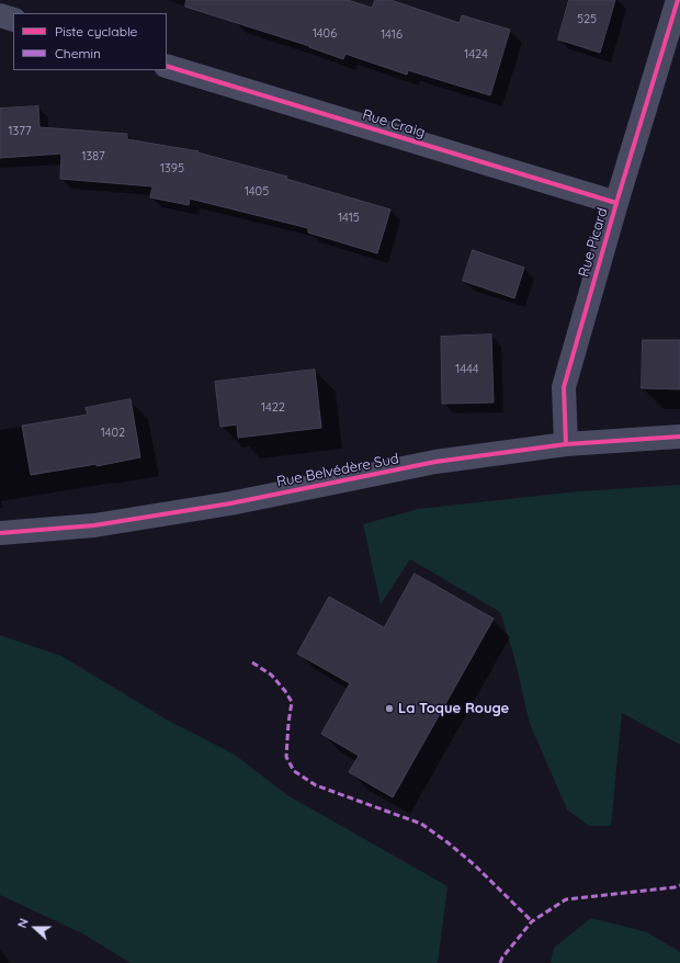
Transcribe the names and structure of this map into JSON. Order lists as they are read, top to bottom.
{
  "streets": {
    "street": ["Rue Craig", "Rue Picard", "Rue Belvédère Sud"]
  },
  "crossings": [
    ["Rue Craig", "Rue Picard"],
    ["Rue Picard", "Rue Belvédère Sud"]
  ],
  "places": ["La Toque Rouge"],
  "house_numbers": [
    "525",
    "1406",
    "1416",
    "1424",
    "1377",
    "1387",
    "1395",
    "1405",
    "1415",
    "1444",
    "1422",
    "1402"
  ],
  "legend": ["Piste cyclable", "Chemin"],
  "north": "left"
}
